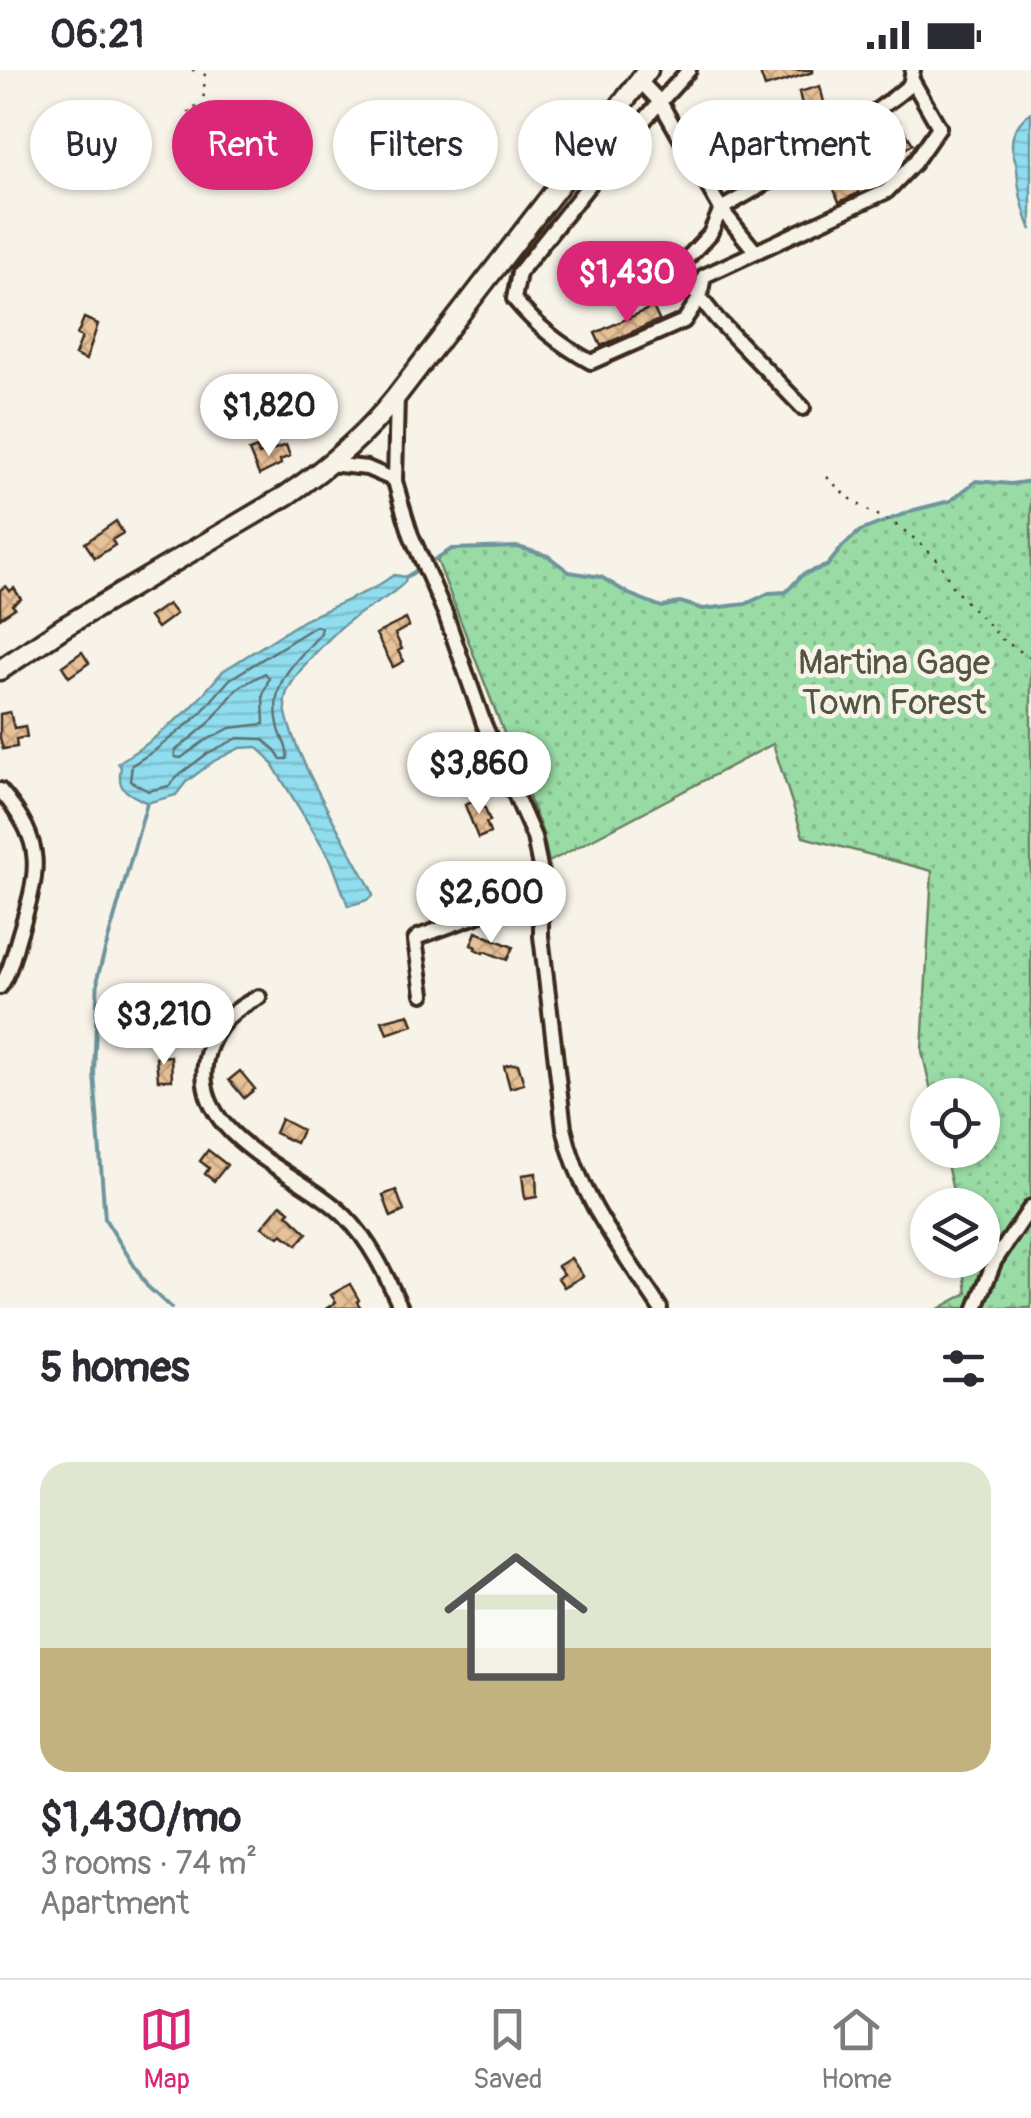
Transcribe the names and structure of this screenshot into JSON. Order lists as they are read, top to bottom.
{
  "parks": ["Martina Gage Town Forest"],
  "page": {
    "status": "06:21",
    "chip": [
      "Buy",
      "Rent",
      "Filters",
      "New",
      "Apartment"
    ],
    "price": [
      "$1,430",
      "$1,820",
      "$3,860",
      "$2,600",
      "$3,210"
    ],
    "heading": "5 homes",
    "list": [
      {
        "name": "$1,430/mo",
        "note": "3 rooms · 74 m² · Apartment"
      }
    ],
    "tabs": ["Map", "Saved", "Home"]
  }
}
